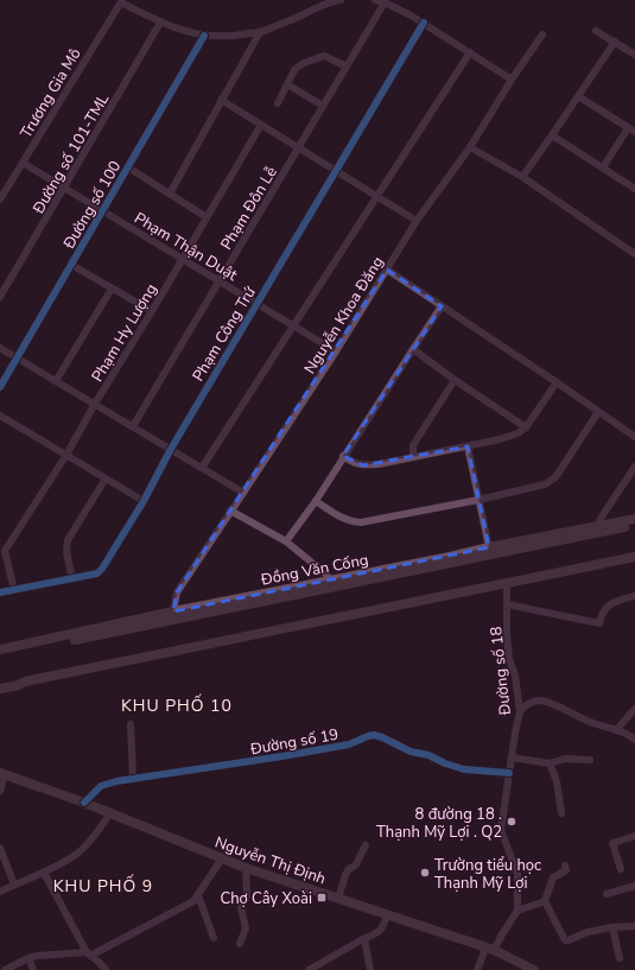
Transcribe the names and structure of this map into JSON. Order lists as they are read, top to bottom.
{
  "streets": {
    "main road": ["Đồng Văn Cống", "Nguyễn Thị Định"],
    "street": [
      "Trương Gia Mô",
      "Đường số 101-TML",
      "Đường số 100",
      "Phạm Đôn Lễ",
      "Phạm Thận Duật",
      "Nguyễn Khoa Đăng",
      "Phạm Hy Lượng",
      "Phạm Công Trứ",
      "Đường số 18",
      "Đường số 19"
    ]
  },
  "crossings": [
    ["Trương Gia Mô", "Phạm Thận Duật"],
    ["Đường số 101-TML", "Phạm Thận Duật"],
    ["Đường số 100", "Phạm Thận Duật"],
    ["Phạm Đôn Lễ", "Phạm Thận Duật"],
    ["Phạm Thận Duật", "Nguyễn Khoa Đăng"],
    ["Phạm Thận Duật", "Phạm Hy Lượng"],
    ["Phạm Thận Duật", "Phạm Công Trứ"],
    ["Nguyễn Khoa Đăng", "Đồng Văn Cống"],
    ["Đường số 18", "Đường số 19"],
    ["Đường số 19", "Nguyễn Thị Định"]
  ],
  "districts": ["KHU PHỐ 10", "KHU PHỐ 9"],
  "places": {
    "other": ["8 đường 18 . Thạnh Mỹ Lợi . Q2", "Trường tiểu học Thạnh Mỹ Lợi"],
    "transit": ["Chợ Cây Xoài"]
  }
}
